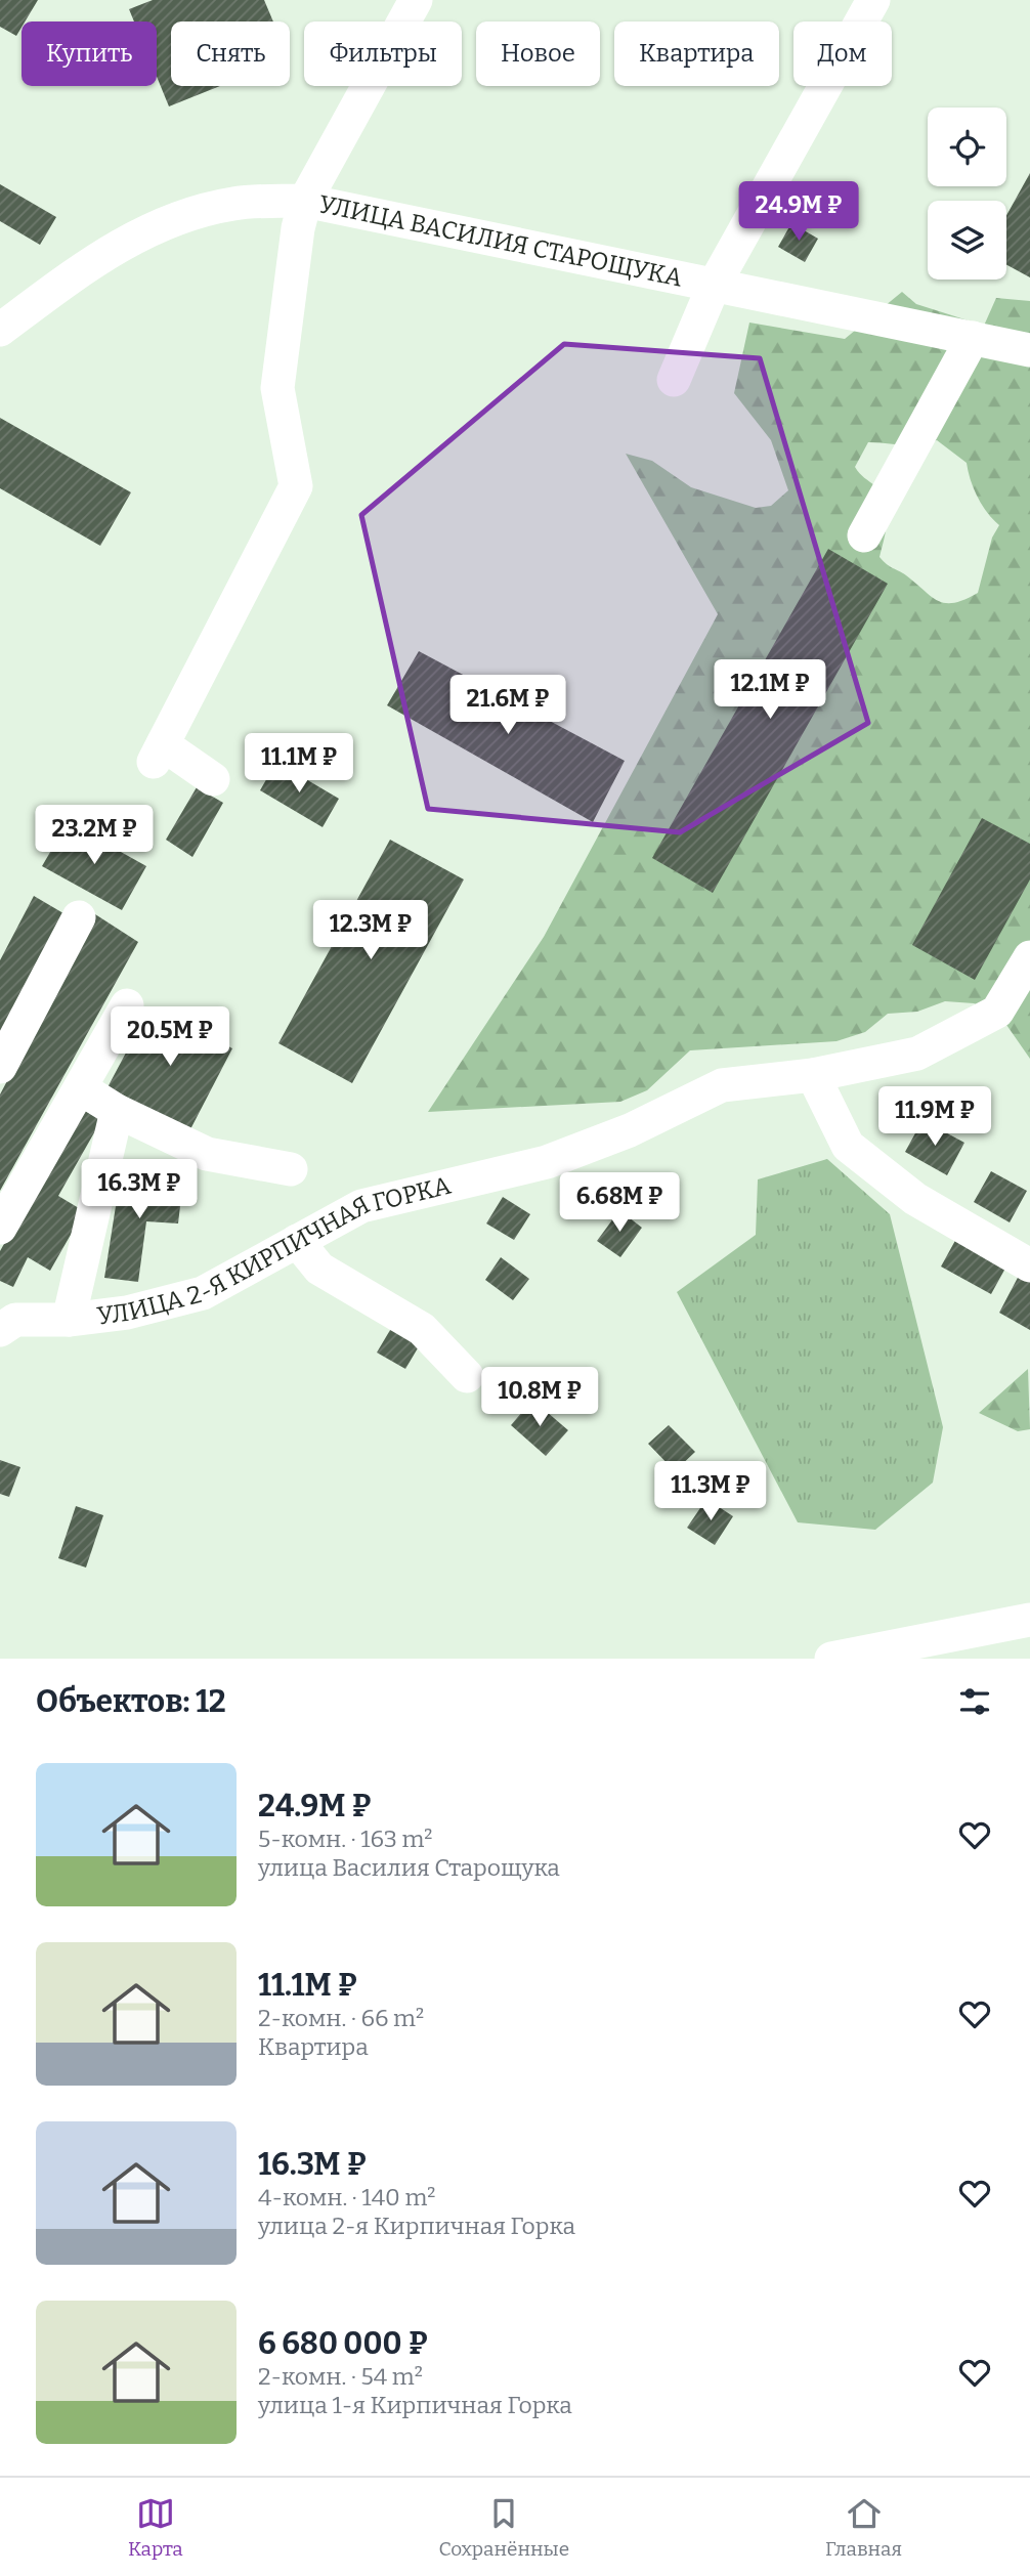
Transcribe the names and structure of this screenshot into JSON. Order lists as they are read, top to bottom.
{
  "streets": {
    "street": ["УЛИЦА ВАСИЛИЯ СТАРОЩУКА", "УЛИЦА 2-Я КИРПИЧНАЯ ГОРКА"]
  },
  "page": {
    "chip": [
      "Купить",
      "Снять",
      "Фильтры",
      "Новое",
      "Квартира",
      "Дом"
    ],
    "price": [
      "24.9M ₽",
      "12.1M ₽",
      "21.6M ₽",
      "11.1M ₽",
      "23.2M ₽",
      "12.3M ₽",
      "20.5M ₽",
      "11.9M ₽",
      "16.3M ₽",
      "6.68M ₽",
      "10.8M ₽",
      "11.3M ₽"
    ],
    "heading": "Объектов: 12",
    "list": [
      {
        "name": "24.9M ₽",
        "note": "5-комн. · 163 m² · улица Василия Старощука"
      },
      {
        "name": "11.1M ₽",
        "note": "2-комн. · 66 m² · Квартира"
      },
      {
        "name": "16.3M ₽",
        "note": "4-комн. · 140 m² · улица 2-я Кирпичная Горка"
      },
      {
        "name": "6 680 000 ₽",
        "note": "2-комн. · 54 m² · улица 1-я Кирпичная Горка"
      }
    ],
    "tabs": ["Карта", "Сохранённые", "Главная"]
  }
}
